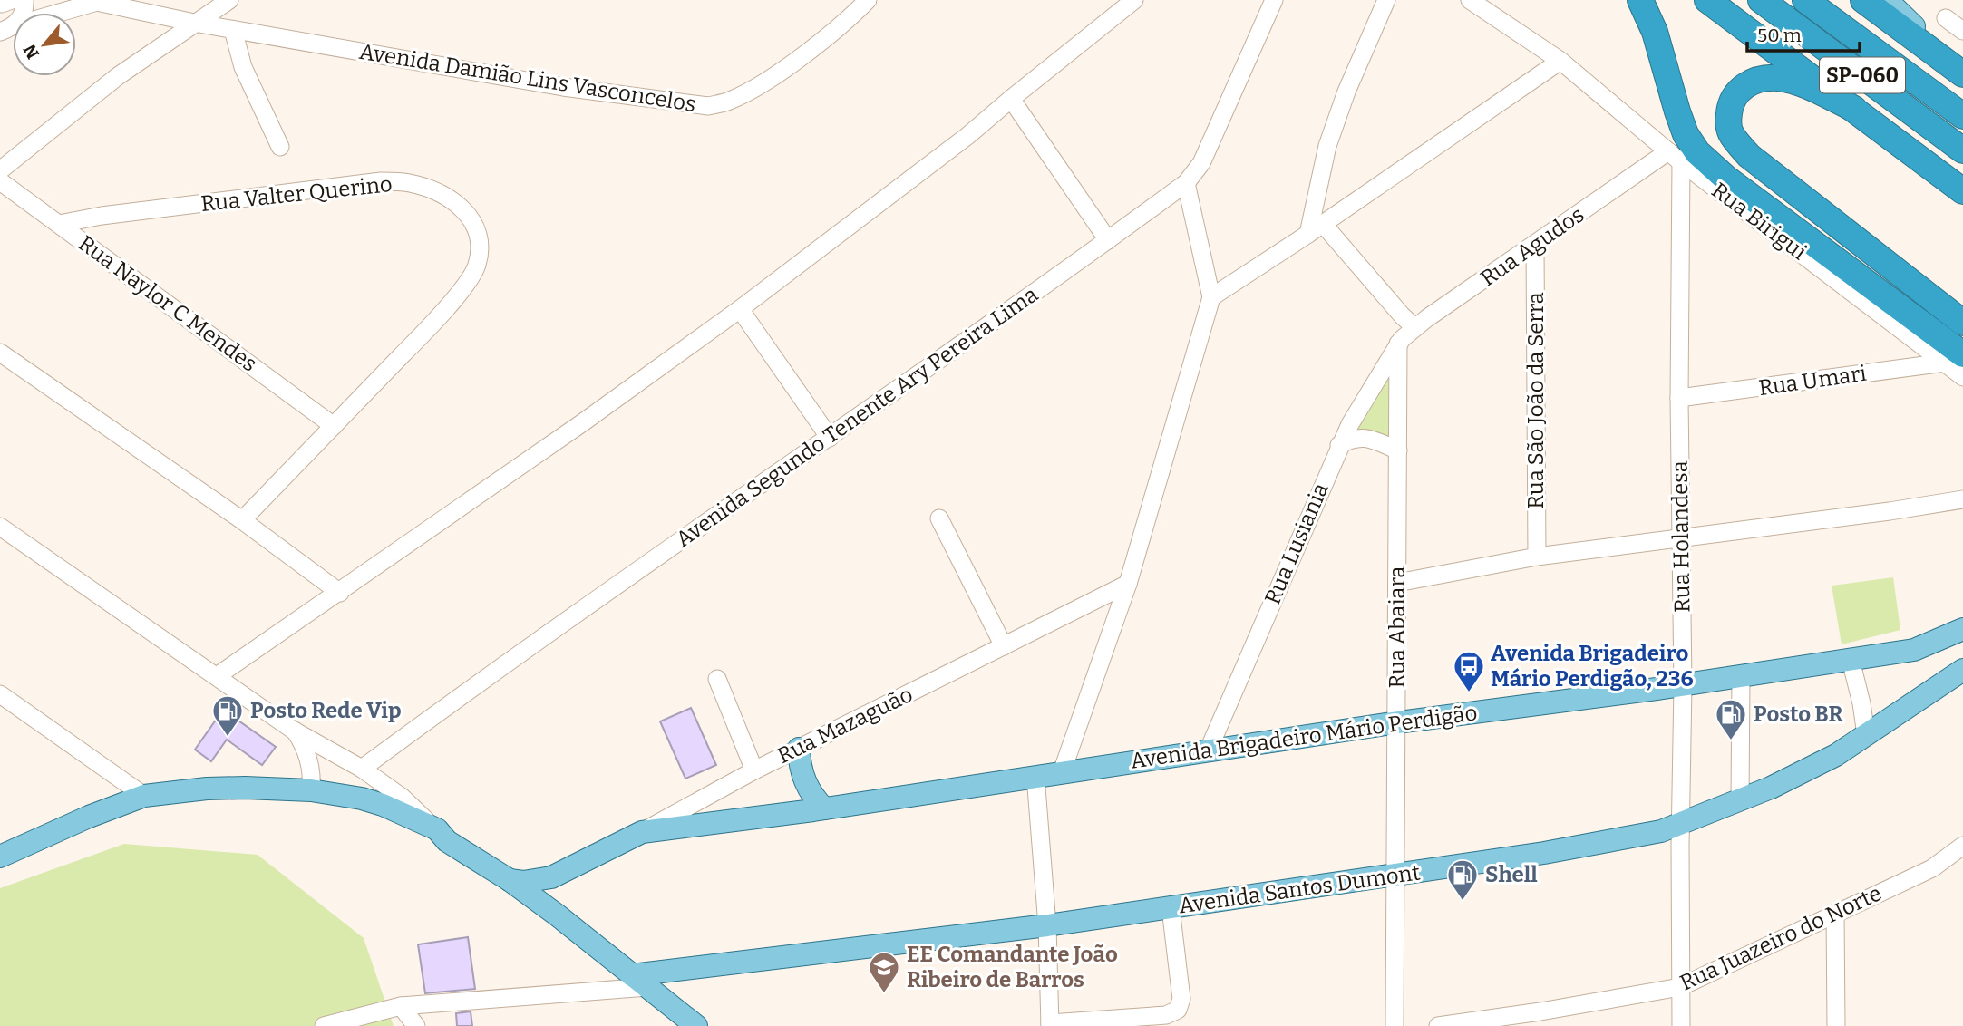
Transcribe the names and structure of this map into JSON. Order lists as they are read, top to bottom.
{
  "streets": {
    "highway": ["SP-060"],
    "main road": ["Rua Mazaguão", "Avenida Brigadeiro Mário Perdigão", "Avenida Santos Dumont"],
    "street": [
      "Avenida Damião Lins Vasconcelos",
      "Rua Valter Querino",
      "Rua Birigui",
      "Rua Agudos",
      "Rua Naylor C Mendes",
      "Rua Umari",
      "Rua São João da Serra",
      "Avenida Segundo Tenente Ary Pereira Lima",
      "Rua Holandesa",
      "Rua Lusiania",
      "Rua Abaiara",
      "Rua Juazeiro do Norte"
    ]
  },
  "crossings": [
    ["Rua Valter Querino", "Rua Naylor C Mendes"],
    ["Rua Birigui", "Rua Agudos"],
    ["Rua Birigui", "Rua Umari"],
    ["Rua Birigui", "Rua Holandesa"],
    ["Rua Agudos", "Rua São João da Serra"],
    ["Rua Agudos", "Rua Holandesa"],
    ["Rua Agudos", "Rua Lusiania"],
    ["Rua Agudos", "Rua Abaiara"],
    ["Rua Umari", "Rua Holandesa"],
    ["Rua Holandesa", "Avenida Brigadeiro Mário Perdigão"],
    ["Rua Holandesa", "Avenida Santos Dumont"],
    ["Rua Holandesa", "Rua Juazeiro do Norte"],
    ["Rua Lusiania", "Rua Abaiara"],
    ["Rua Lusiania", "Avenida Brigadeiro Mário Perdigão"],
    ["Rua Abaiara", "Avenida Brigadeiro Mário Perdigão"],
    ["Rua Abaiara", "Avenida Santos Dumont"],
    ["Rua Mazaguão", "Avenida Brigadeiro Mário Perdigão"]
  ],
  "places": {
    "bus stop": ["Avenida Brigadeiro Mário Perdigão, 236"],
    "fuel station": ["Posto Rede Vip", "Posto BR", "Shell"],
    "school or university": ["EE Comandante João Ribeiro de Barros"]
  },
  "scale_bar": "50 m",
  "north": "bottom left"
}
